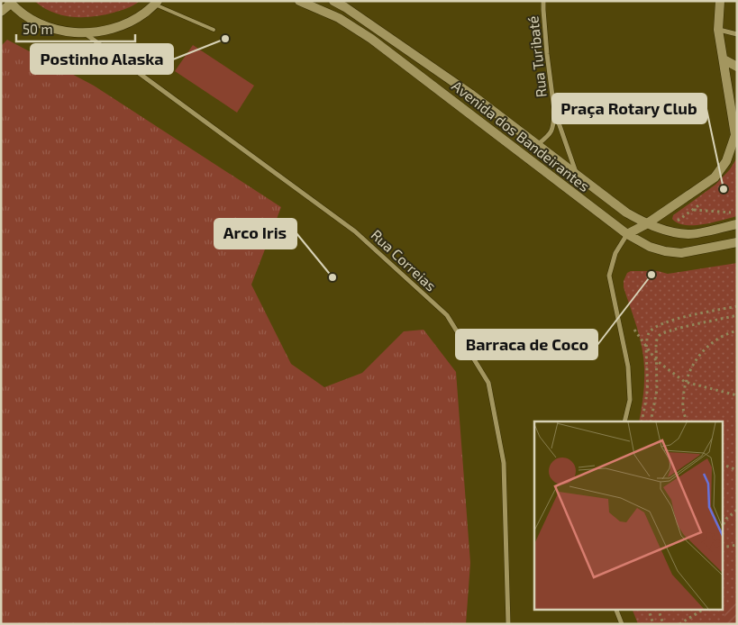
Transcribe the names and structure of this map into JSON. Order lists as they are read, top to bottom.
{
  "streets": {
    "street": ["Rua Turibaté", "Avenida dos Bandeirantes", "Rua Correias"]
  },
  "crossings": [
    ["Rua Turibaté", "Avenida dos Bandeirantes"]
  ],
  "places": [
    "Postinho Alaska",
    "Praça Rotary Club",
    "Barraca de Coco",
    "Arco Iris"
  ],
  "scale_bar": "50 m"
}
